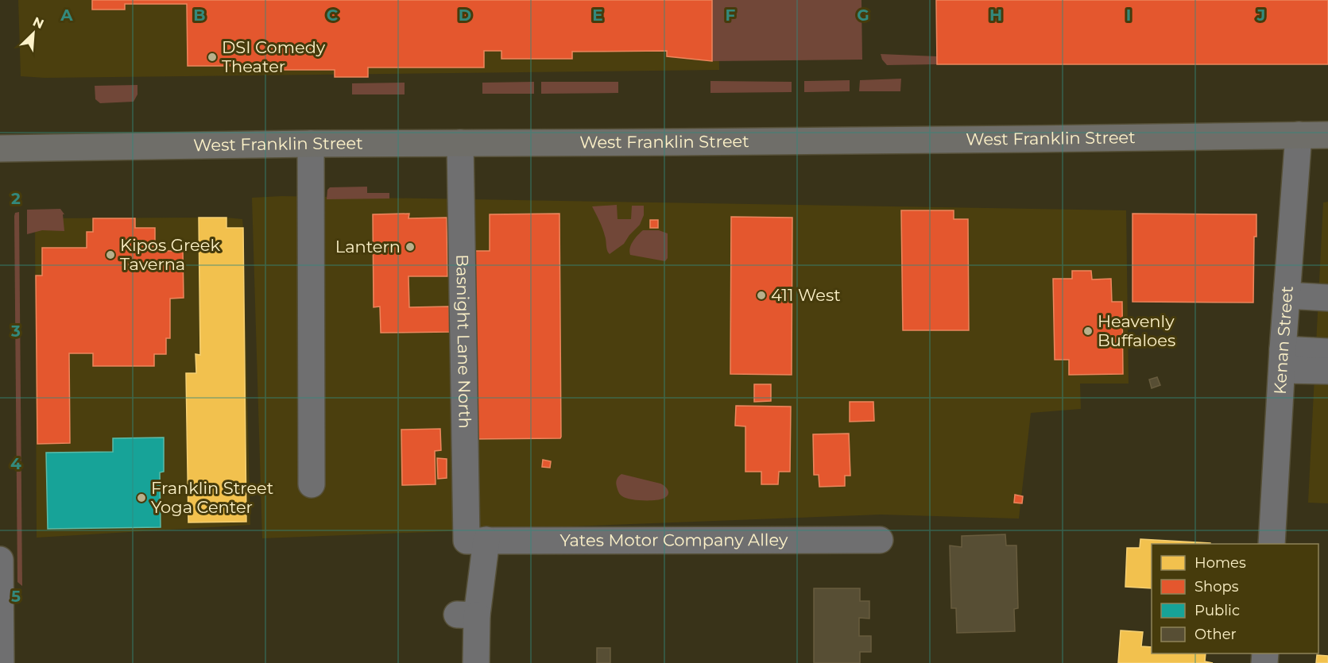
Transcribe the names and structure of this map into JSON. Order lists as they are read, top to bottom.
{
  "streets": {
    "main road": ["West Franklin Street"],
    "street": ["Kenan Street", "Basnight Lane North", "Yates Motor Company Alley"]
  },
  "crossings": [
    ["West Franklin Street", "Kenan Street"],
    ["West Franklin Street", "Basnight Lane North"],
    ["Basnight Lane North", "Yates Motor Company Alley"]
  ],
  "places": [
    "DSI Comedy Theater",
    "Lantern",
    "Kipos Greek Taverna",
    "411 West",
    "Heavenly Buffaloes",
    "Franklin Street Yoga Center"
  ],
  "legend": [
    "Homes",
    "Shops",
    "Public",
    "Other"
  ],
  "north": "top right",
  "grid": {
    "columns": [
      "A",
      "B",
      "C",
      "D",
      "E",
      "F",
      "G",
      "H",
      "I",
      "J"
    ],
    "rows": [
      "2",
      "3",
      "4",
      "5"
    ]
  }
}
